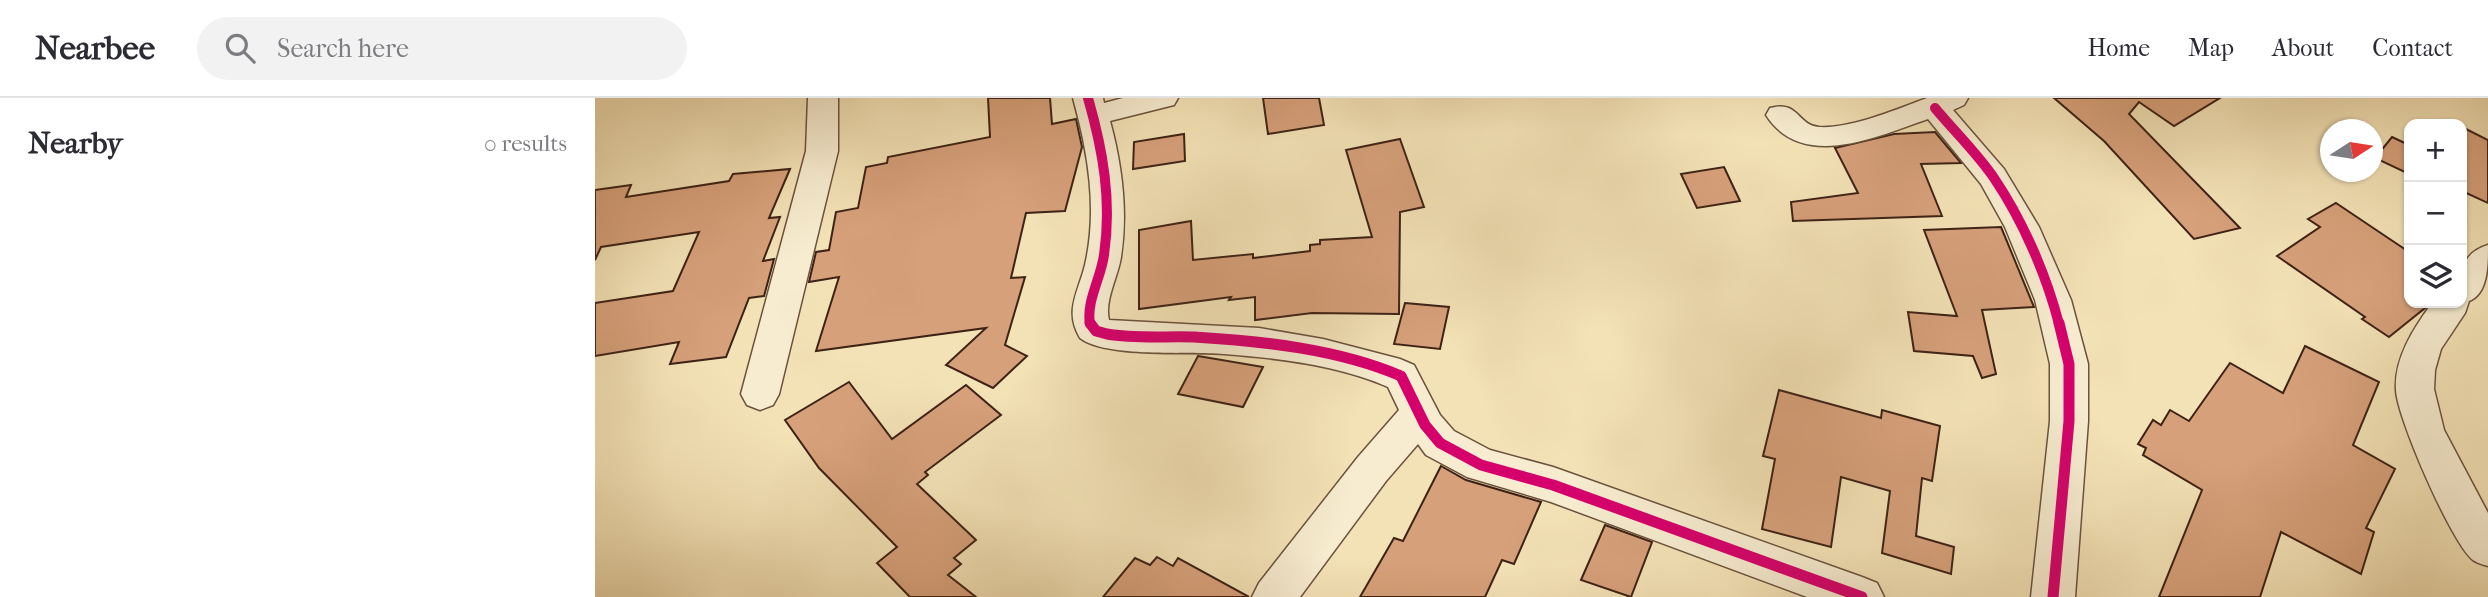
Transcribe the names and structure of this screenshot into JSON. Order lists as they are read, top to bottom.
{
  "north": "right",
  "page": {
    "header": "Nearbee",
    "search": "Search here",
    "nav": [
      "Home",
      "Map",
      "About",
      "Contact"
    ],
    "heading": ["Nearby", "0 results"],
    "map_buttons": ["+", "−"]
  }
}
